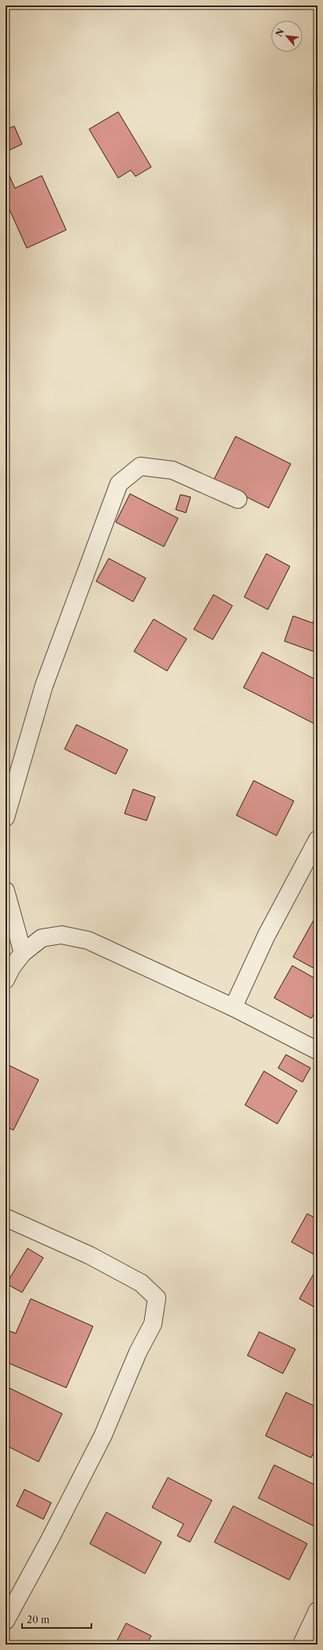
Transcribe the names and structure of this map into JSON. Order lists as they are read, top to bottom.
{
  "scale_bar": "20 m",
  "north": "top left"
}
